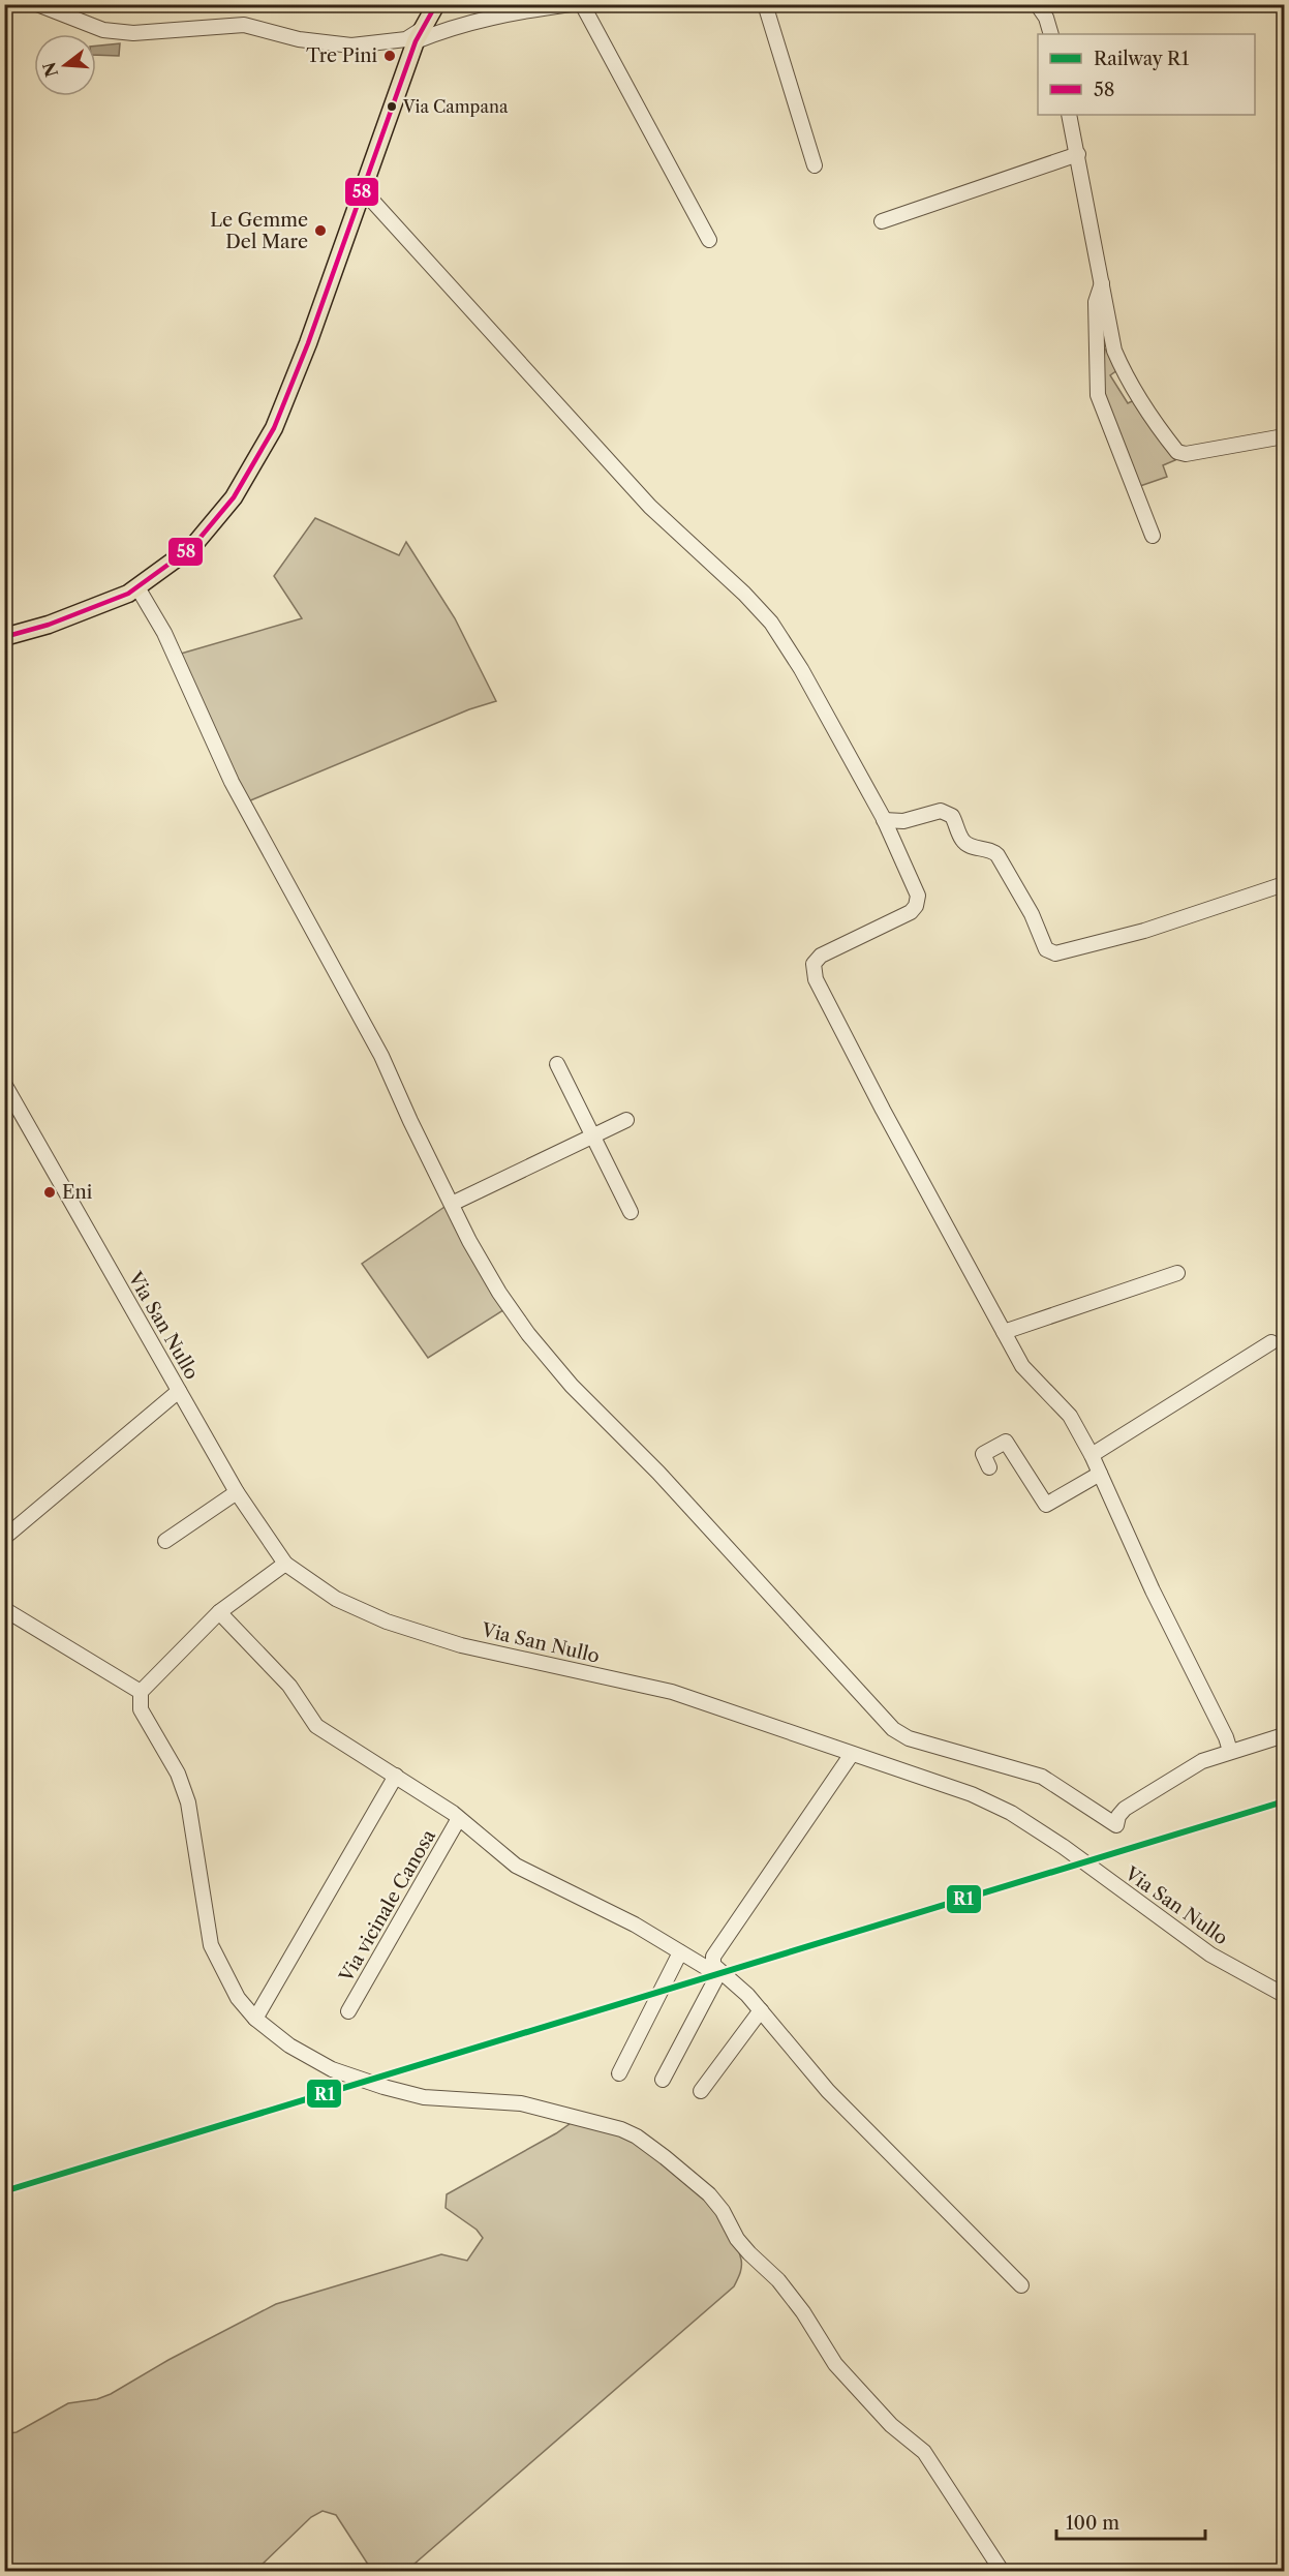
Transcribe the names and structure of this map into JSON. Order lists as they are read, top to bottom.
{
  "streets": {
    "street": ["Via San Nullo", "Via vicinale Canosa"]
  },
  "places": [
    "Tre Pini",
    "Via Campana",
    "Le Gemme Del Mare",
    "Eni"
  ],
  "lines": ["transit line 58", "rail line R1"],
  "legend": ["Railway R1", "58"],
  "scale_bar": "100 m",
  "north": "left"
}
